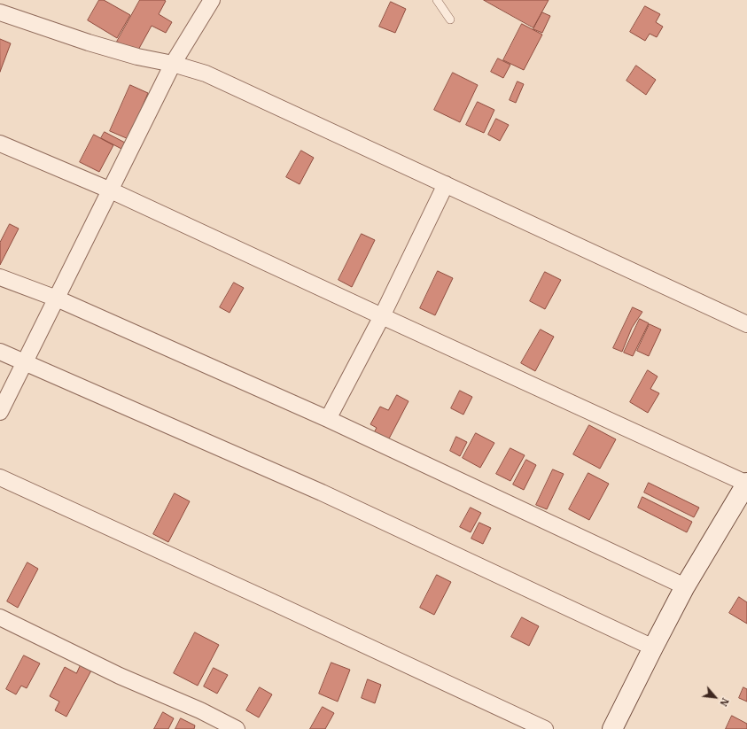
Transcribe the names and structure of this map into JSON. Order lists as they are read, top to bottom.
{
  "north": "bottom right"
}
